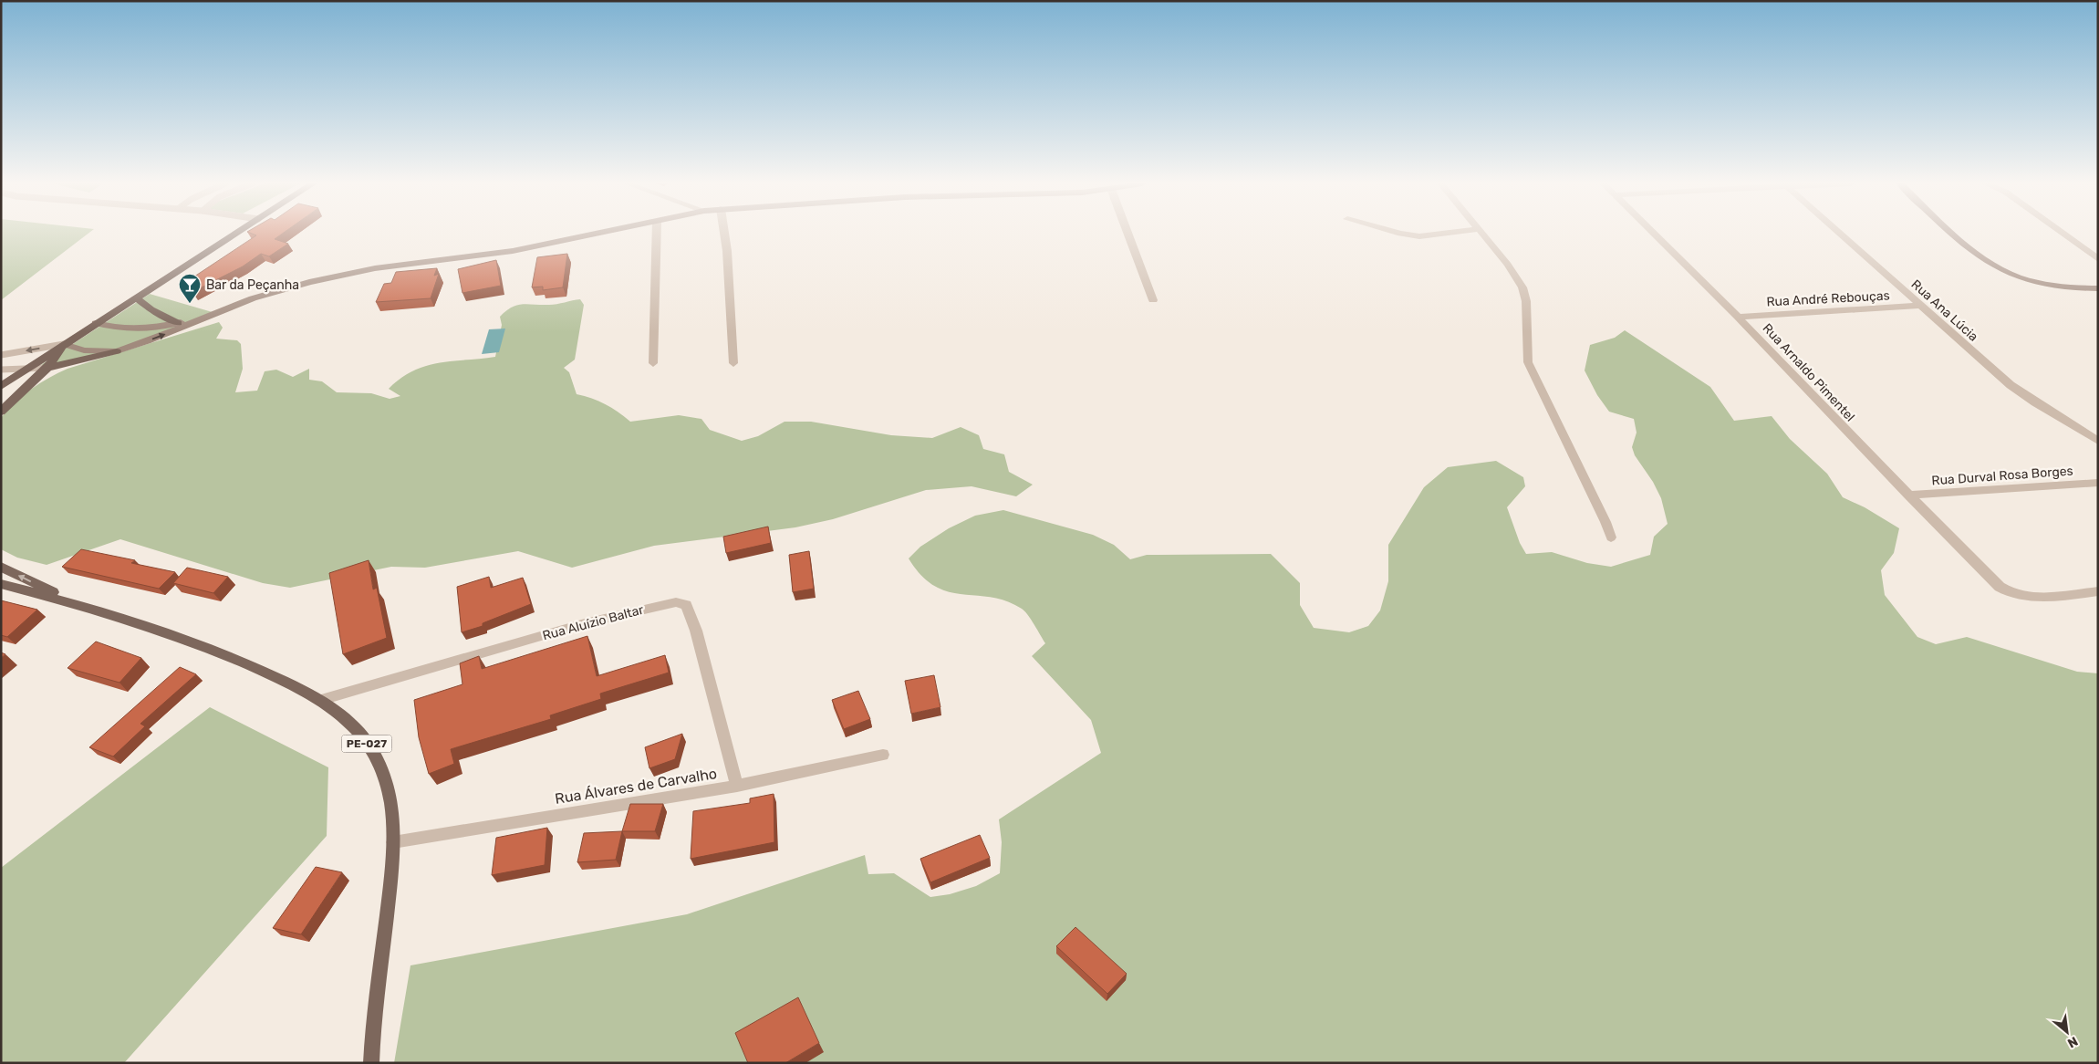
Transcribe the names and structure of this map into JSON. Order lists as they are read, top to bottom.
{
  "streets": {
    "main road": ["PE-027"],
    "street": [
      "Rua André Rebouças",
      "Rua Ana Lúcia",
      "Rua Arnaldo Pimentel",
      "Rua Durval Rosa Borges",
      "Rua Aluízio Baltar",
      "Rua Álvares de Carvalho"
    ]
  },
  "crossings": [
    ["Rua André Rebouças", "Rua Ana Lúcia"],
    ["Rua André Rebouças", "Rua Arnaldo Pimentel"],
    ["Rua Arnaldo Pimentel", "Rua Durval Rosa Borges"],
    ["Rua Aluízio Baltar", "PE-027"],
    ["Rua Aluízio Baltar", "Rua Álvares de Carvalho"],
    ["PE-027", "Rua Álvares de Carvalho"]
  ],
  "places": {
    "bar": ["Bar da Peçanha"]
  },
  "north": "bottom right"
}
